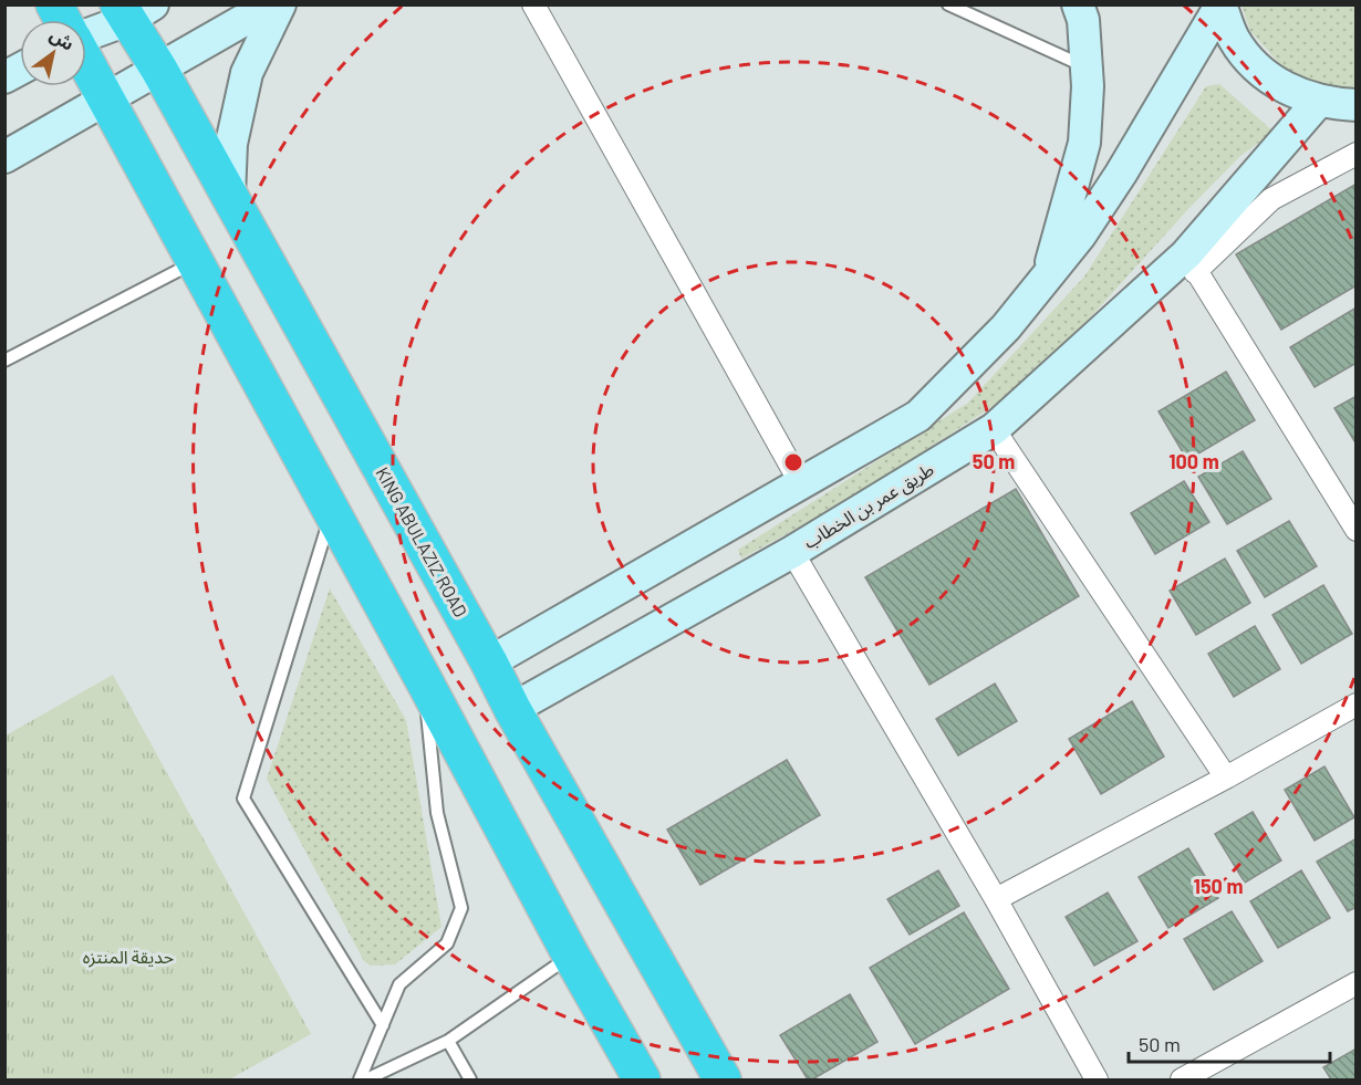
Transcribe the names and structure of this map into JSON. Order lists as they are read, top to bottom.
{
  "streets": {
    "highway": ["KING ABULAZIZ ROAD"],
    "main road": ["طريق عمر بن الخطاب"]
  },
  "crossings": [
    ["طريق عمر بن الخطاب", "KING ABULAZIZ ROAD"]
  ],
  "parks": ["حديقة المنتزه"],
  "scale_bar": "50 m",
  "north": "top right",
  "rings": ["50 m", "100 m", "150 m"]
}
